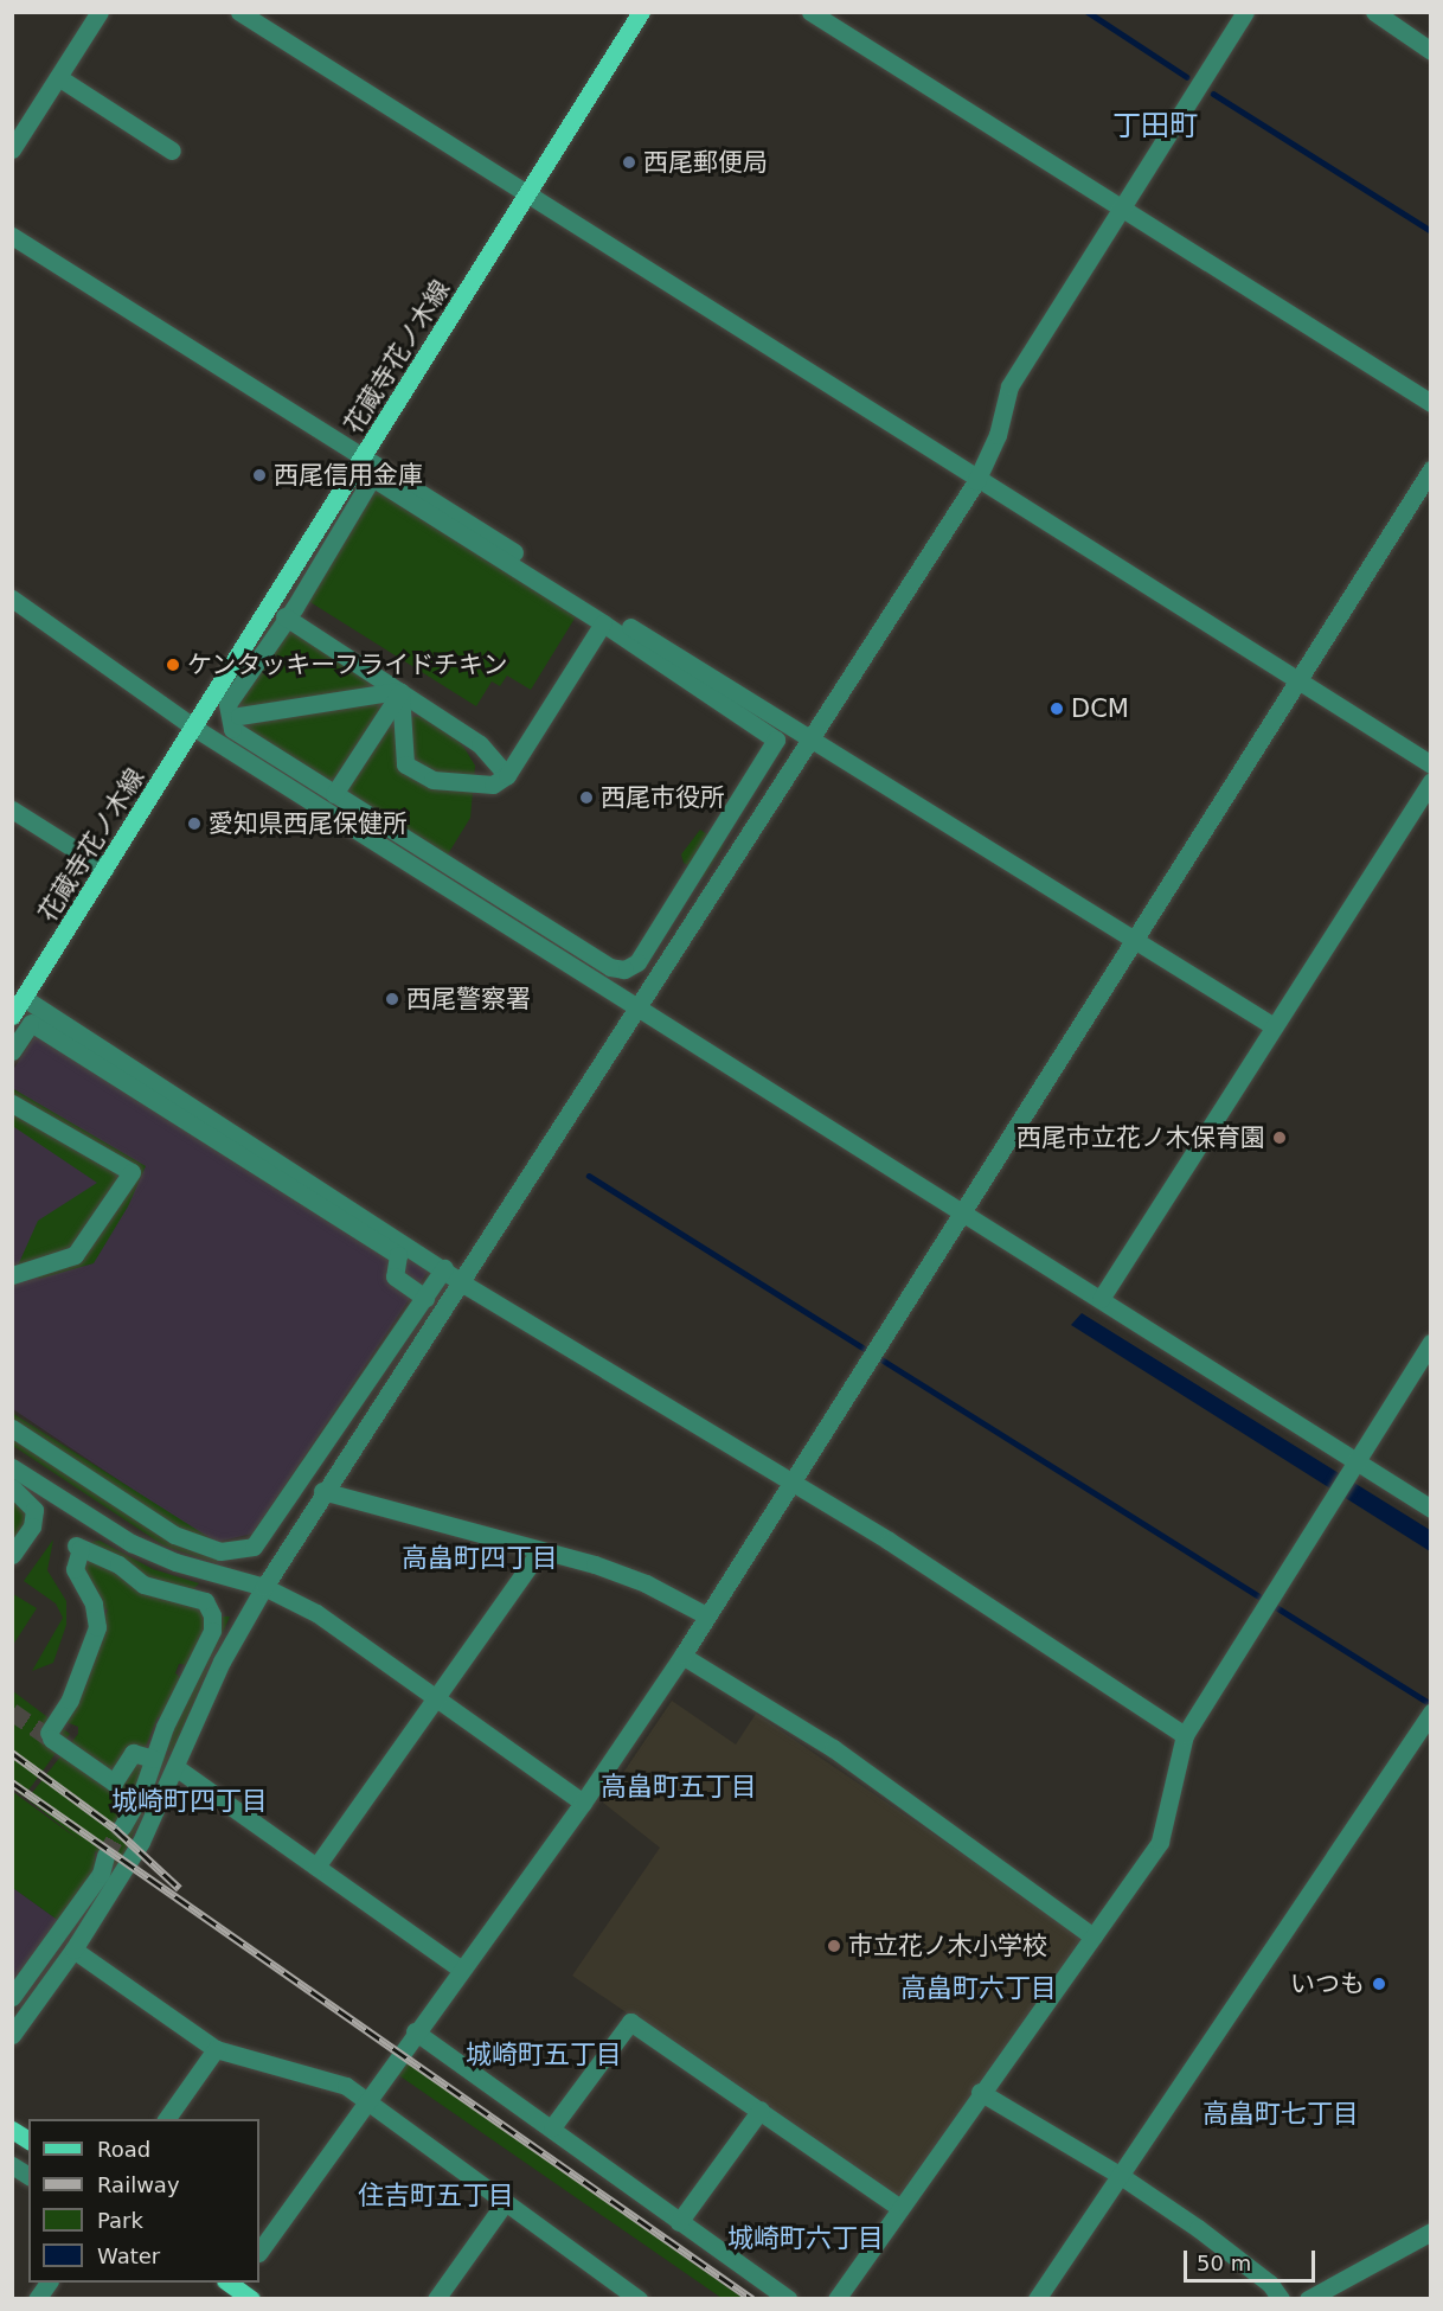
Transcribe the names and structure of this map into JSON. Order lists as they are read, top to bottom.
{
  "streets": {
    "main road": ["花蔵寺花ノ木線"]
  },
  "districts": [
    "丁田町",
    "高畠町四丁目",
    "高畠町五丁目",
    "城崎町四丁目",
    "高畠町六丁目",
    "城崎町五丁目",
    "高畠町七丁目",
    "住吉町五丁目",
    "城崎町六丁目"
  ],
  "places": [
    "西尾郵便局",
    "西尾信用金庫",
    "ケンタッキーフライドチキン",
    "DCM",
    "西尾市役所",
    "愛知県西尾保健所",
    "西尾警察署",
    "西尾市立花ノ木保育園",
    "市立花ノ木小学校",
    "いつも"
  ],
  "legend": [
    "Road",
    "Railway",
    "Park",
    "Water"
  ],
  "scale_bar": "50 m"
}
